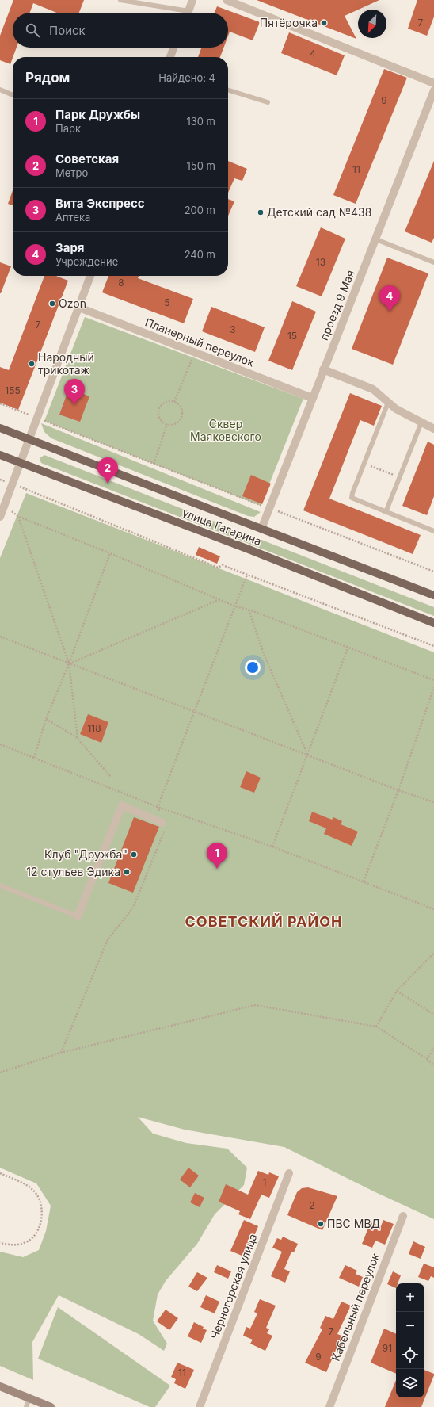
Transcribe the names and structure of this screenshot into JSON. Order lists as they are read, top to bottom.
{
  "streets": {
    "main road": ["улица Гагарина"],
    "street": [
      "проезд 9 Мая",
      "Планерный переулок",
      "Черногорская улица",
      "Кабельный переулок"
    ]
  },
  "crossings": [
    ["проезд 9 Мая", "Планерный переулок"],
    ["проезд 9 Мая", "улица Гагарина"]
  ],
  "districts": ["СОВЕТСКИЙ РАЙОН"],
  "parks": ["Сквер Маяковского"],
  "places": [
    "Пятёрочка",
    "Детский сад №438",
    "Ozon",
    "Народный трикотаж",
    "Клуб \"Дружба\"",
    "12 стульев Эдика",
    "ПВС МВД"
  ],
  "house_numbers": [
    "7",
    "4",
    "9",
    "11",
    "13",
    "8",
    "5",
    "7",
    "3",
    "15",
    "155",
    "118",
    "1",
    "2",
    "7",
    "91",
    "9",
    "11"
  ],
  "north": "bottom left",
  "page": {
    "search": "Поиск",
    "heading": ["Рядом", "Найдено: 4"],
    "list": [
      {
        "mark": "1",
        "name": "Парк Дружбы",
        "note": "Парк",
        "value": "130 m"
      },
      {
        "mark": "2",
        "name": "Советская",
        "note": "Метро",
        "value": "150 m"
      },
      {
        "mark": "3",
        "name": "Вита Экспресс",
        "note": "Аптека",
        "value": "200 m"
      },
      {
        "mark": "4",
        "name": "Заря",
        "note": "Учреждение",
        "value": "240 m"
      }
    ],
    "pins": [
      "4",
      "3",
      "2",
      "1"
    ],
    "map_buttons": ["+", "−"]
  }
}
